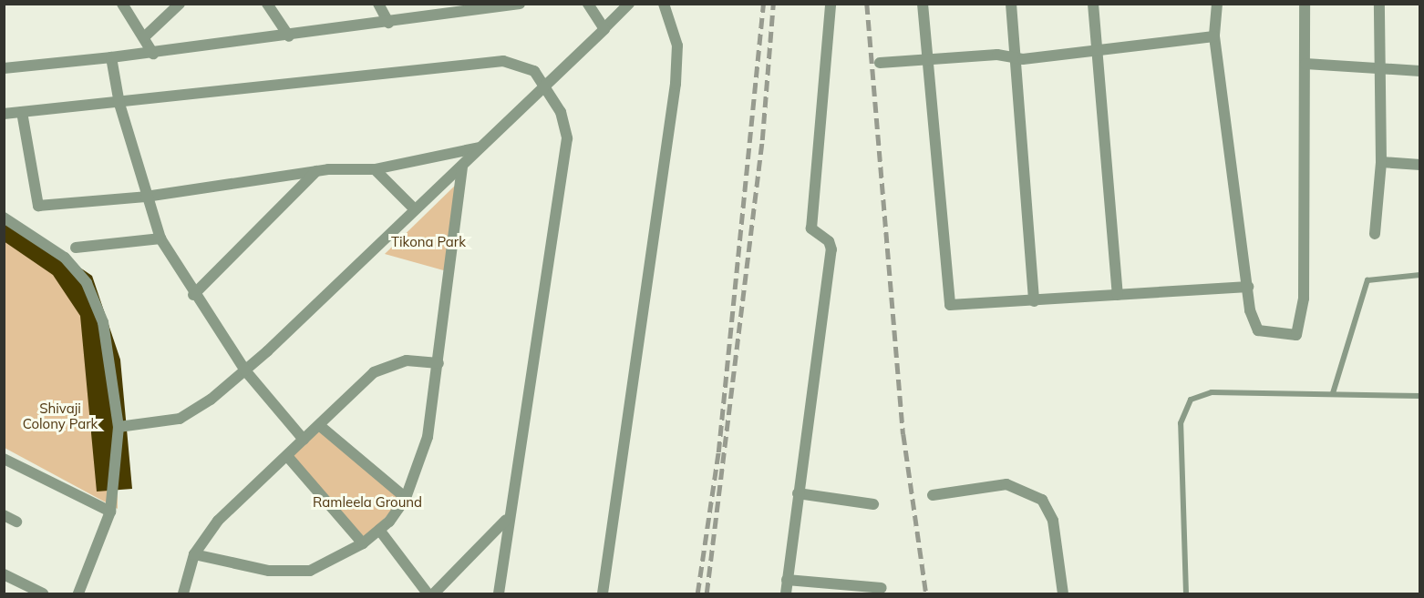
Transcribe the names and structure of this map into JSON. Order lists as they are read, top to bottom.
{
  "parks": ["Tikona Park", "Shivaji Colony Park", "Ramleela Ground"]
}
